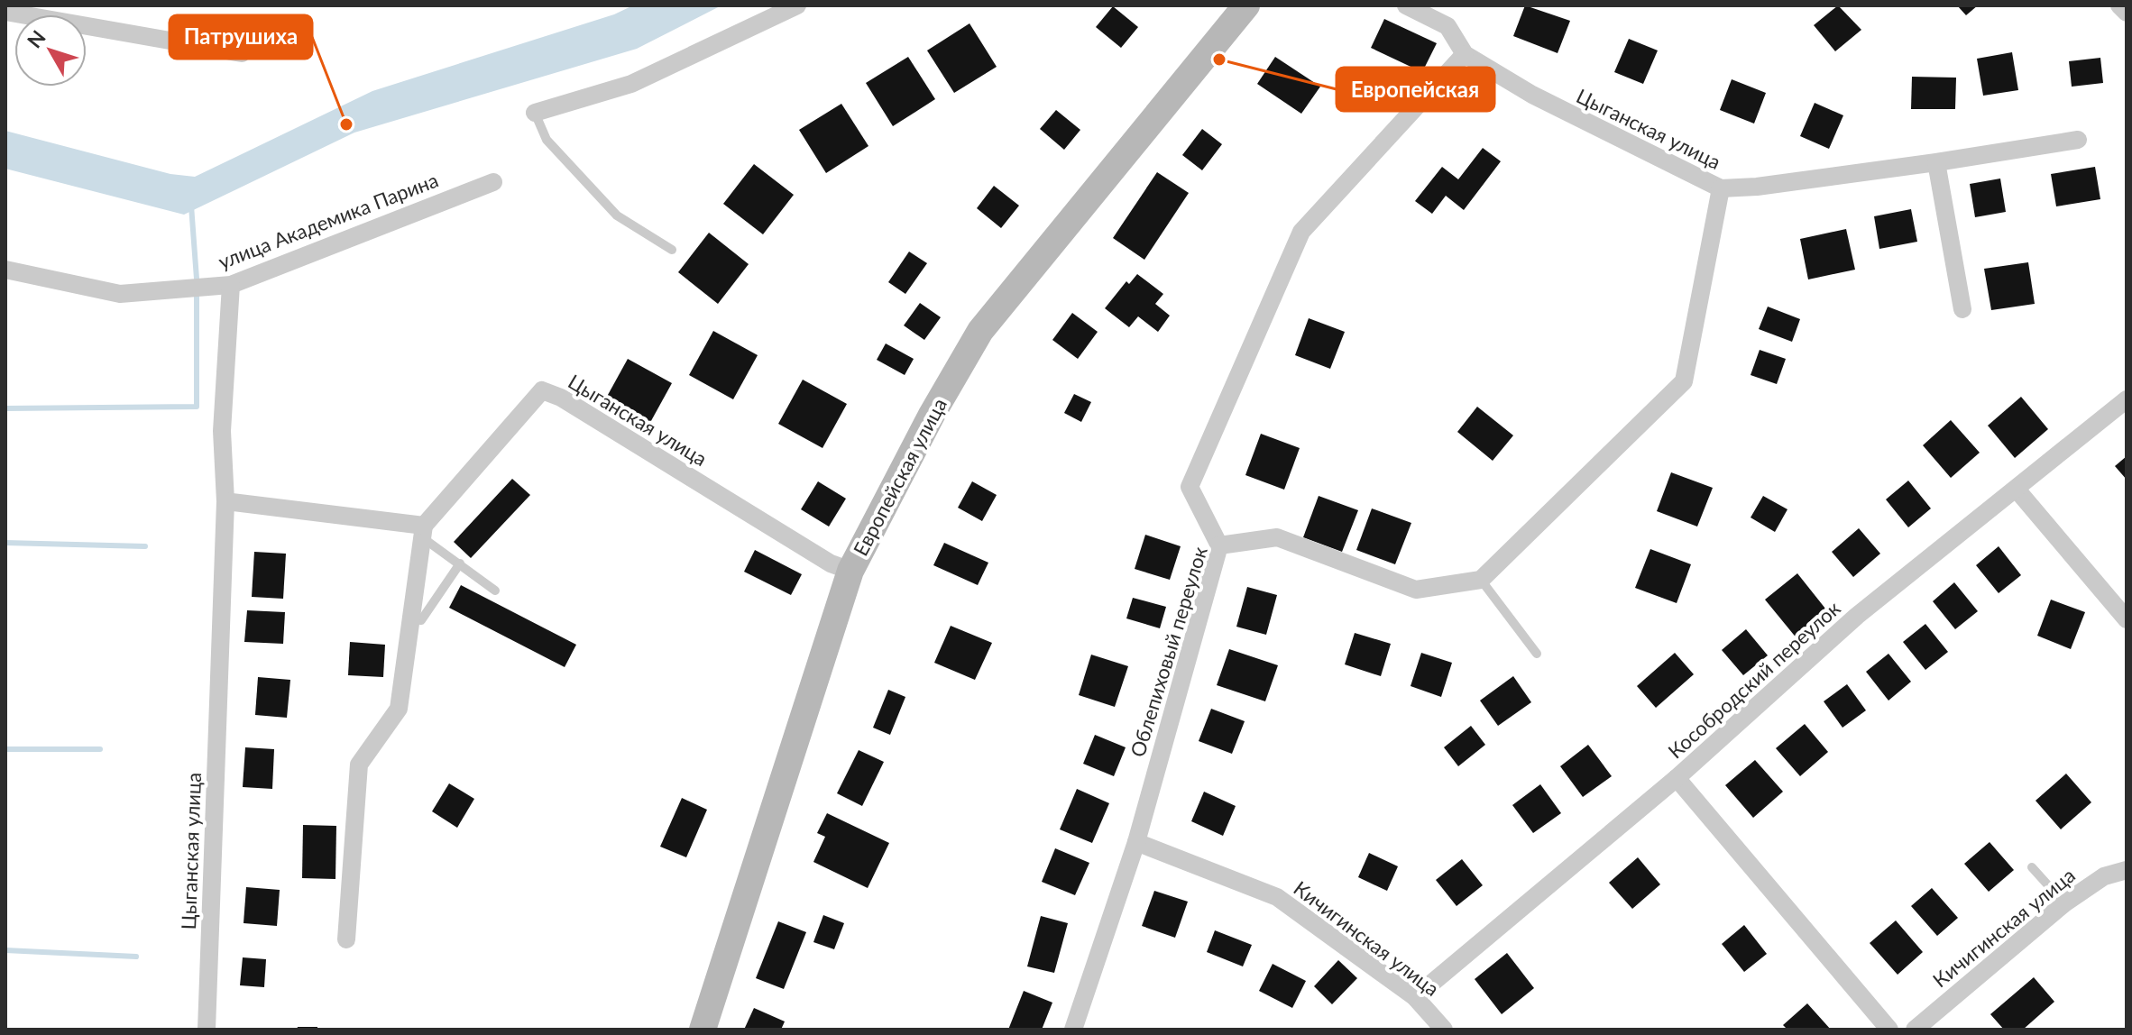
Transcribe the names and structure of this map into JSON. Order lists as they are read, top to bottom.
{
  "streets": {
    "street": [
      "Цыганская улица",
      "улица Академика Парина",
      "Европейская улица",
      "Облепиховый переулок",
      "Кособродский переулок",
      "Кичигинская улица"
    ]
  },
  "crossings": [
    ["Цыганская улица", "улица Академика Парина"],
    ["Цыганская улица", "Европейская улица"],
    ["Облепиховый переулок", "Кичигинская улица"],
    ["Кособродский переулок", "Кичигинская улица"]
  ],
  "places": ["Европейская", "Патрушиха"],
  "north": "top left"
}
